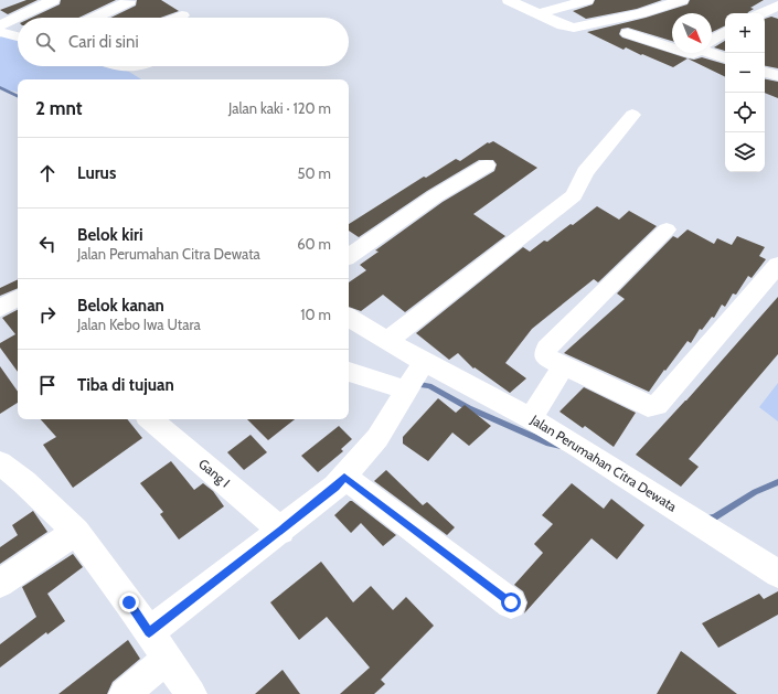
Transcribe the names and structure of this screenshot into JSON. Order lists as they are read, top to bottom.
{
  "streets": {
    "street": ["Jalan Perumahan Citra Dewata", "Gang I"]
  },
  "north": "bottom right",
  "page": {
    "map_buttons": ["+", "−"],
    "search": "Cari di sini",
    "heading": ["2 mnt", "Jalan kaki · 120 m"],
    "list": [
      ["Lurus", "50 m"],
      ["Belok kiri", "Jalan Perumahan Citra Dewata", "60 m"],
      ["Belok kanan", "Jalan Kebo Iwa Utara", "10 m"],
      "Tiba di tujuan"
    ]
  }
}
